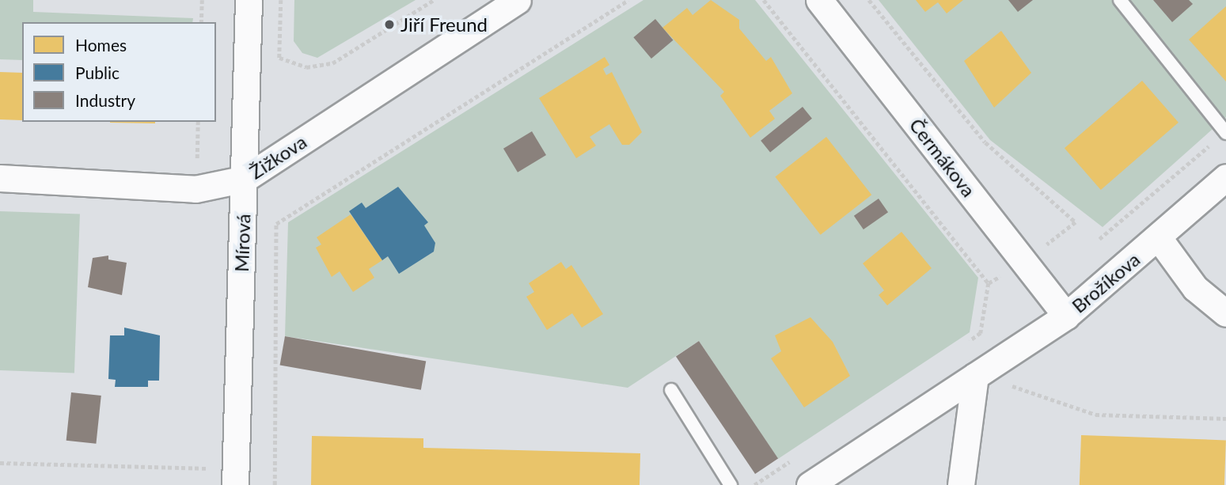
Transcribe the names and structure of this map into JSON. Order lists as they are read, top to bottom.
{
  "streets": {
    "street": [
      "Žižkova",
      "Čermákova",
      "Mírová",
      "Brožíkova"
    ]
  },
  "crossings": [
    ["Žižkova", "Mírová"],
    ["Čermákova", "Brožíkova"]
  ],
  "places": ["Jiří Freund"],
  "legend": ["Homes", "Public", "Industry"]
}
